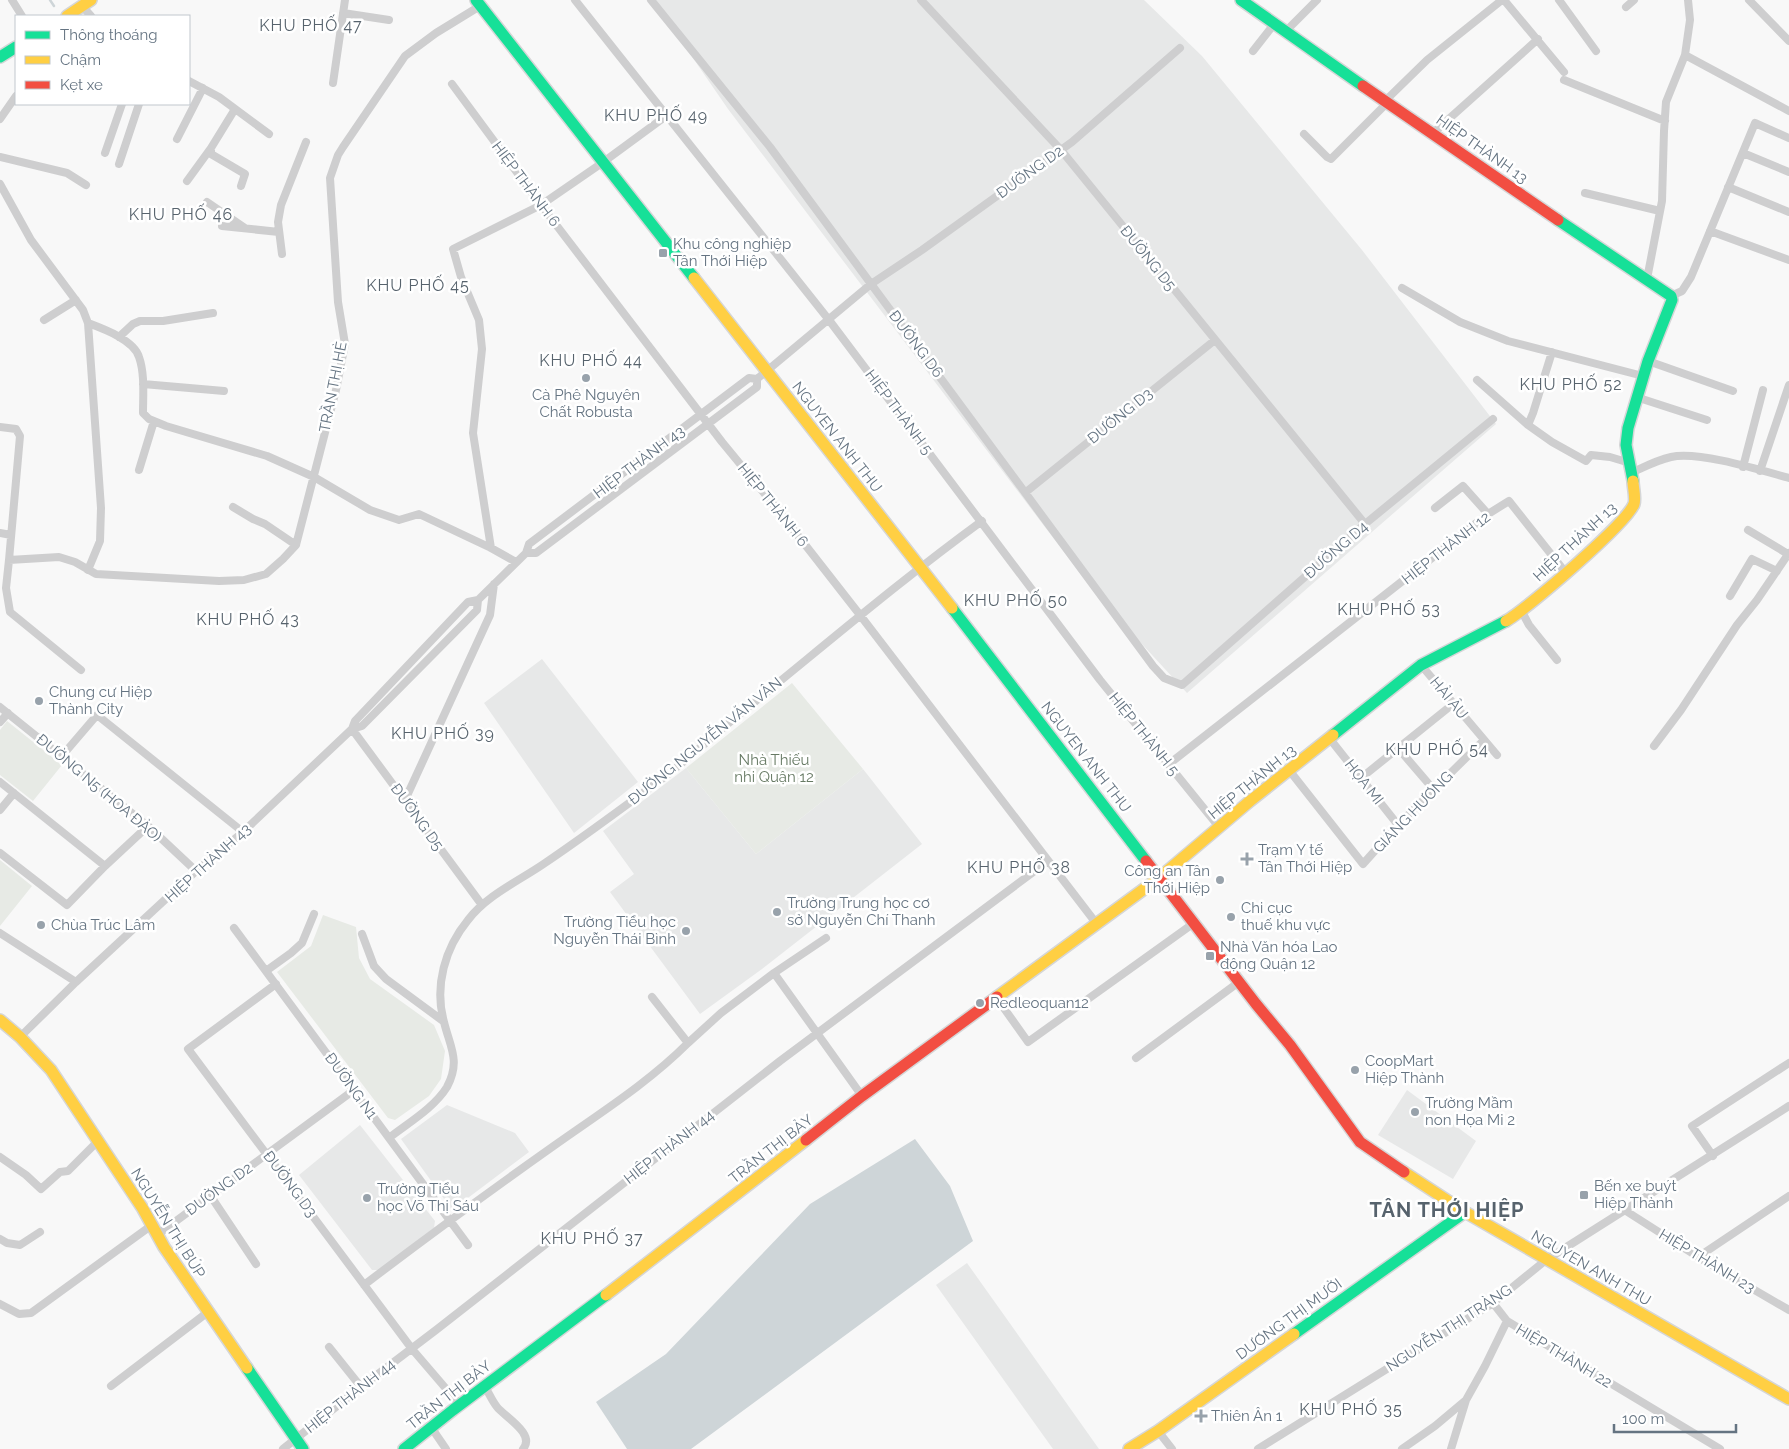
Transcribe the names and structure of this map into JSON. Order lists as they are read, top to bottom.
{
  "streets": {
    "street": [
      "HIỆP THÀNH 13",
      "ĐƯỜNG D2",
      "HIỆP THÀNH 6",
      "ĐƯỜNG D5",
      "ĐƯỜNG D6",
      "TRẦN THỊ HÈ",
      "HIỆP THÀNH 5",
      "ĐƯỜNG D3",
      "NGUYEN ANH THU",
      "HIỆP THÀNH 43",
      "HIỆP THÀNH 12",
      "ĐƯỜNG D4",
      "HẢI ÂU",
      "ĐƯỜNG NGUYỄN VĂN VÂN",
      "HỌA MI",
      "ĐƯỜNG N5 (HOA ĐÀO)",
      "GIÁNG HƯƠNG",
      "ĐƯỜNG N1",
      "HIỆP THÀNH 44",
      "TRẦN THỊ BẢY",
      "NGUYỄN THỊ BÚP",
      "HIỆP THÀNH 23",
      "DƯƠNG THỊ MƯỜI",
      "NGUYỄN THỊ TRÀNG",
      "HIỆP THÀNH 22"
    ]
  },
  "crossings": [
    ["HIỆP THÀNH 13", "HIỆP THÀNH 5"],
    ["HIỆP THÀNH 13", "NGUYEN ANH THU"],
    ["HIỆP THÀNH 13", "HIỆP THÀNH 12"],
    ["HIỆP THÀNH 13", "HẢI ÂU"],
    ["HIỆP THÀNH 13", "HỌA MI"],
    ["HIỆP THÀNH 13", "GIÁNG HƯƠNG"],
    ["HIỆP THÀNH 13", "TRẦN THỊ BẢY"],
    ["ĐƯỜNG D2", "ĐƯỜNG D5"],
    ["ĐƯỜNG D2", "ĐƯỜNG D6"],
    ["ĐƯỜNG D2", "ĐƯỜNG D3"],
    ["ĐƯỜNG D2", "HIỆP THÀNH 43"],
    ["ĐƯỜNG D2", "ĐƯỜNG N1"],
    ["ĐƯỜNG D2", "NGUYỄN THỊ BÚP"],
    ["HIỆP THÀNH 6", "HIỆP THÀNH 43"],
    ["HIỆP THÀNH 6", "ĐƯỜNG NGUYỄN VĂN VÂN"],
    ["HIỆP THÀNH 6", "HIỆP THÀNH 44"],
    ["HIỆP THÀNH 6", "TRẦN THỊ BẢY"],
    ["ĐƯỜNG D5", "ĐƯỜNG D3"],
    ["ĐƯỜNG D5", "HIỆP THÀNH 43"],
    ["ĐƯỜNG D5", "ĐƯỜNG D4"],
    ["ĐƯỜNG D5", "ĐƯỜNG NGUYỄN VĂN VÂN"],
    ["ĐƯỜNG D6", "ĐƯỜNG D3"],
    ["ĐƯỜNG D6", "HIỆP THÀNH 43"],
    ["ĐƯỜNG D6", "ĐƯỜNG D4"],
    ["TRẦN THỊ HÈ", "NGUYEN ANH THU"],
    ["HIỆP THÀNH 5", "HIỆP THÀNH 43"],
    ["HIỆP THÀNH 5", "HIỆP THÀNH 12"],
    ["HIỆP THÀNH 5", "ĐƯỜNG NGUYỄN VĂN VÂN"],
    ["ĐƯỜNG D3", "ĐƯỜNG N1"],
    ["ĐƯỜNG D3", "HIỆP THÀNH 44"],
    ["ĐƯỜNG D3", "TRẦN THỊ BẢY"],
    ["NGUYEN ANH THU", "HIỆP THÀNH 43"],
    ["NGUYEN ANH THU", "ĐƯỜNG NGUYỄN VĂN VÂN"],
    ["NGUYEN ANH THU", "TRẦN THỊ BẢY"],
    ["NGUYEN ANH THU", "DƯƠNG THỊ MƯỜI"],
    ["NGUYEN ANH THU", "NGUYỄN THỊ TRÀNG"],
    ["HIỆP THÀNH 43", "ĐƯỜNG N5 (HOA ĐÀO)"],
    ["HIỆP THÀNH 43", "NGUYỄN THỊ BÚP"],
    ["HẢI ÂU", "GIÁNG HƯƠNG"],
    ["ĐƯỜNG NGUYỄN VĂN VÂN", "ĐƯỜNG N1"],
    ["HỌA MI", "GIÁNG HƯƠNG"],
    ["HIỆP THÀNH 44", "NGUYỄN THỊ BÚP"],
    ["HIỆP THÀNH 23", "NGUYỄN THỊ TRÀNG"],
    ["NGUYỄN THỊ TRÀNG", "HIỆP THÀNH 22"]
  ],
  "districts": [
    "KHU PHỐ 47",
    "KHU PHỐ 49",
    "KHU PHỐ 46",
    "KHU PHỐ 45",
    "KHU PHỐ 44",
    "KHU PHỐ 52",
    "KHU PHỐ 50",
    "KHU PHỐ 53",
    "KHU PHỐ 43",
    "KHU PHỐ 39",
    "KHU PHỐ 54",
    "KHU PHỐ 38",
    "TÂN THỚI HIỆP",
    "KHU PHỐ 37",
    "KHU PHỐ 35"
  ],
  "parks": ["Nhà Thiếu nhi Quận 12"],
  "places": {
    "transit": ["Khu công nghiệp Tân Thới Hiệp", "Nhà Văn hóa Lao động Quận 12", "Bến xe buýt Hiệp Thành"],
    "other": [
      "Cà Phê Nguyên Chất Robusta",
      "Chung cư Hiệp Thành City",
      "Công an Tân Thới Hiệp",
      "Trường Trung học cơ sở Nguyễn Chí Thanh",
      "Chi cục thuế khu vực",
      "Chùa Trúc Lâm",
      "Trường Tiểu học Nguyễn Thái Bình",
      "Redleoquan12",
      "CoopMart Hiệp Thành",
      "Trường Mầm non Họa Mi 2",
      "Trường Tiểu học Võ Thị Sáu"
    ],
    "health": ["Trạm Y tế Tân Thới Hiệp", "Thiên Ân 1"]
  },
  "legend": ["Thông thoáng", "Chậm", "Kẹt xe"],
  "scale_bar": "100 m"
}
